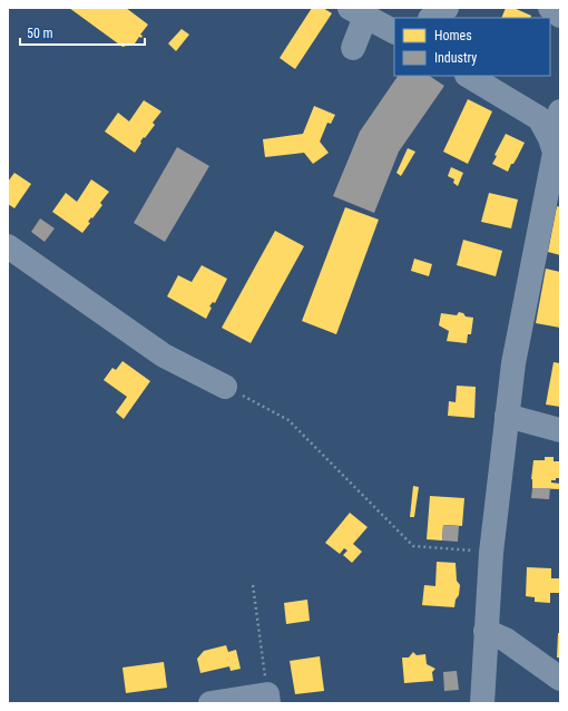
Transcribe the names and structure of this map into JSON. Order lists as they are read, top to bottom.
{
  "legend": ["Homes", "Industry"],
  "scale_bar": "50 m"
}
